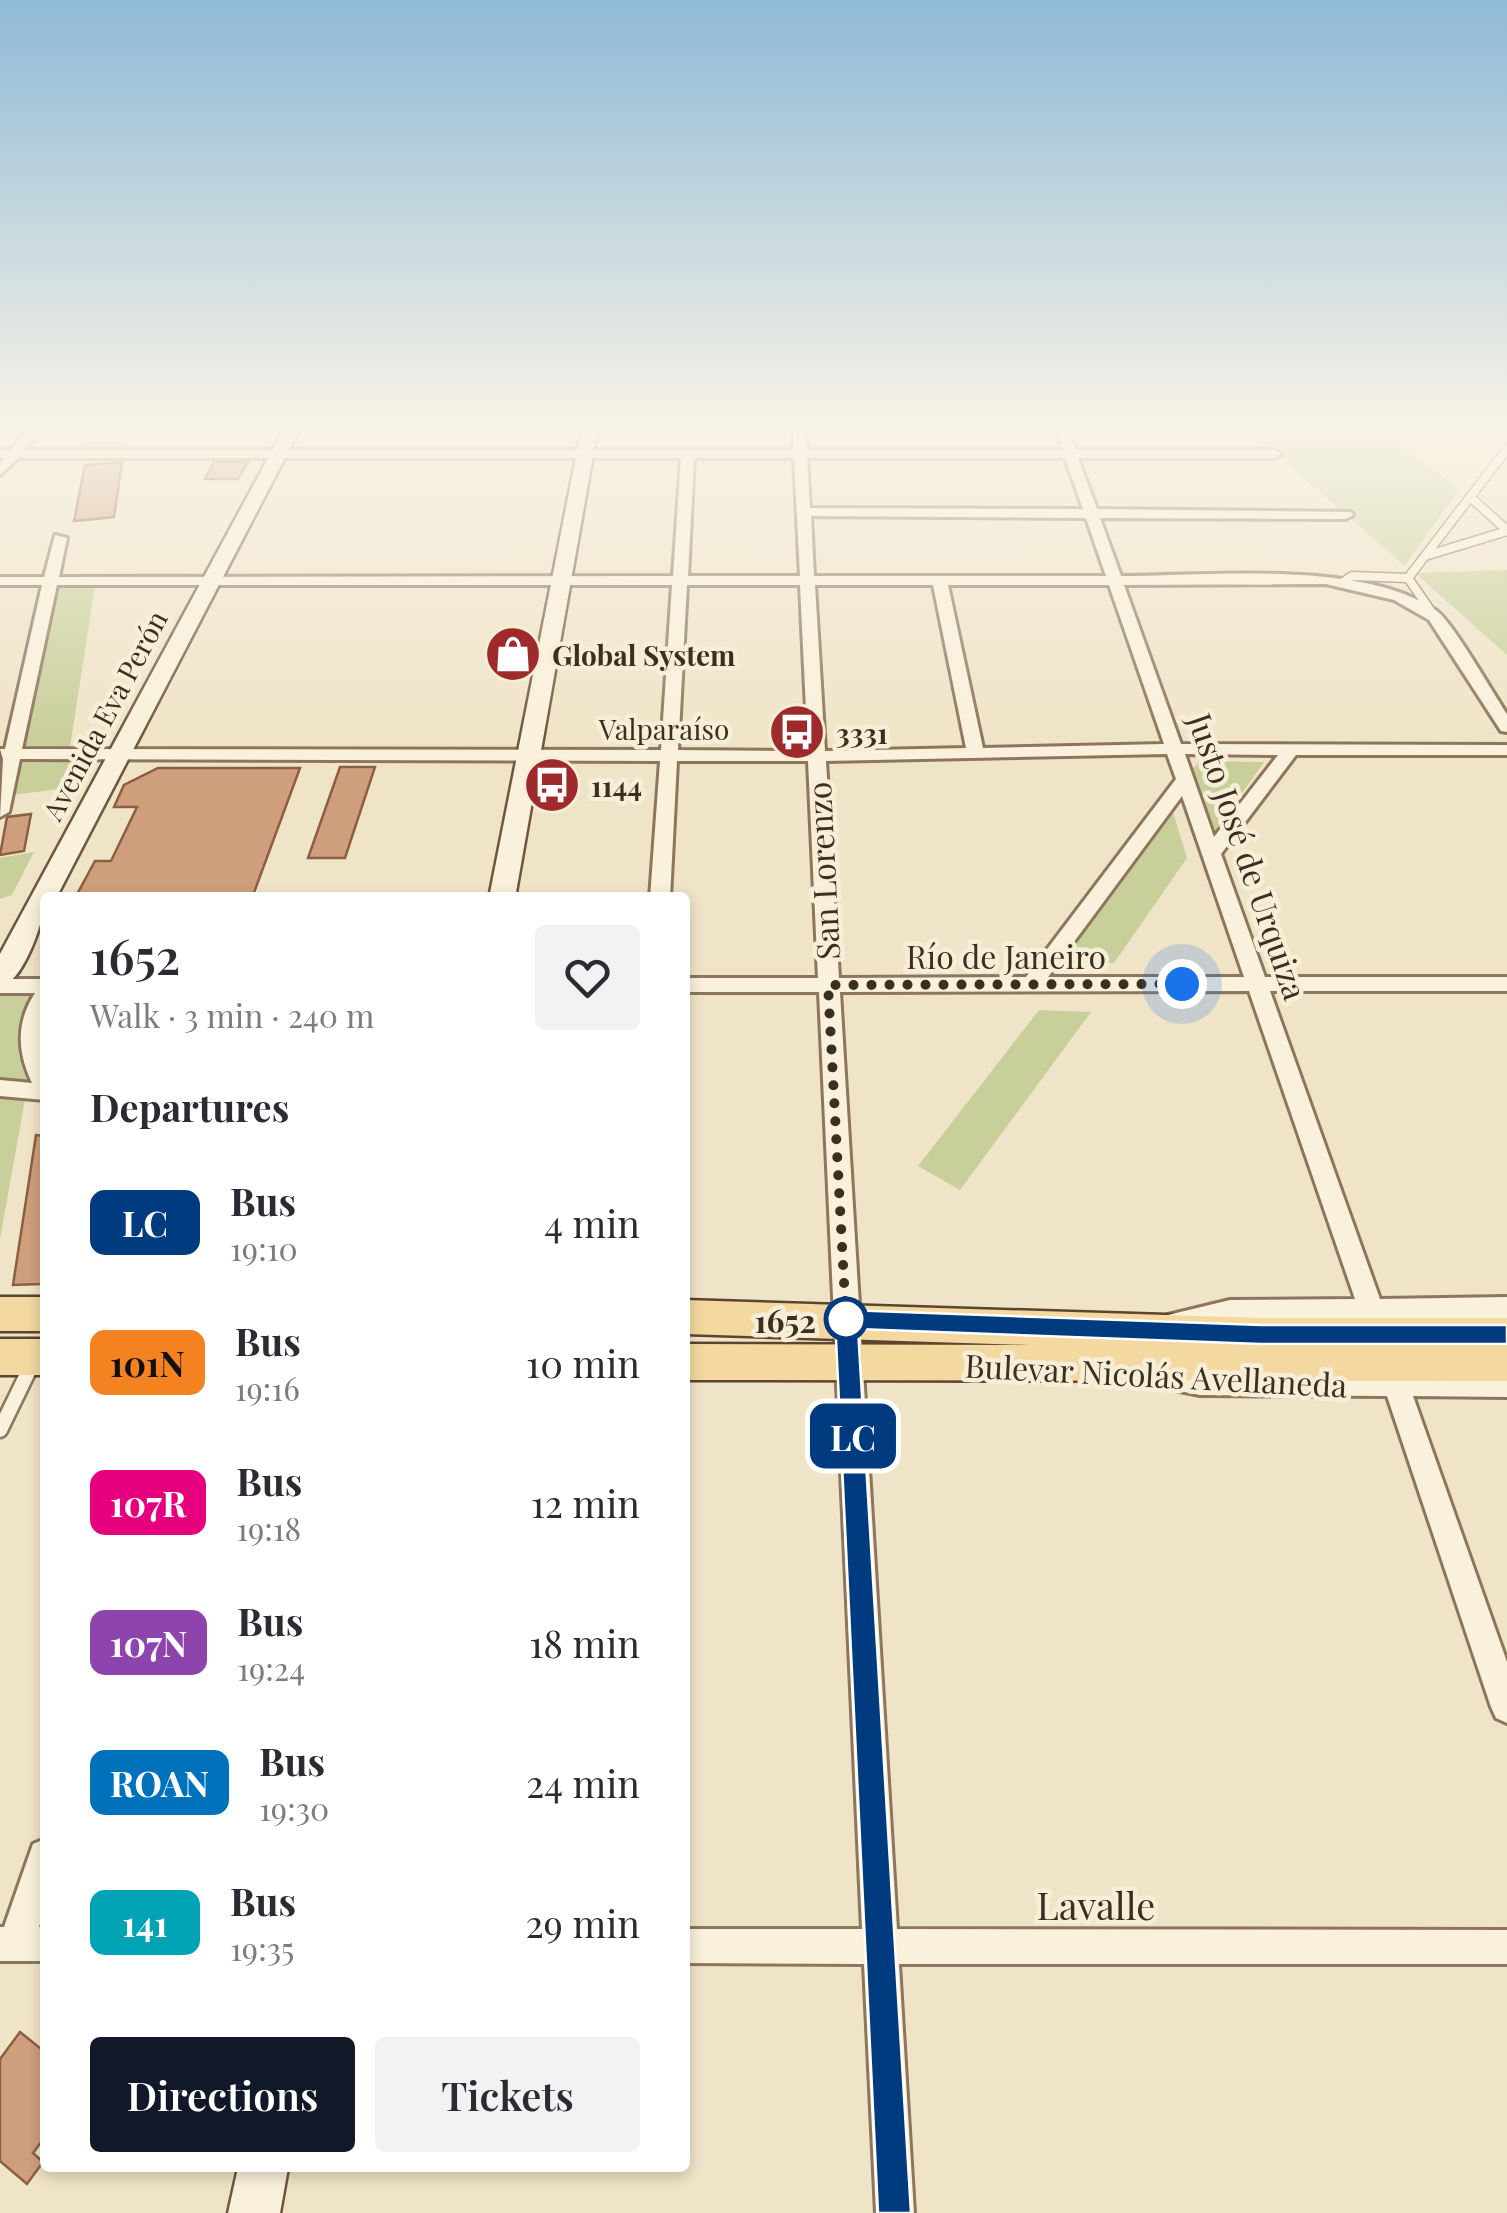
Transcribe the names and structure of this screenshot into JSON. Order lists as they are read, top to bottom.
{
  "streets": {
    "main road": ["Avenida Eva Perón", "Bulevar Nicolás Avellaneda"],
    "street": [
      "Valparaíso",
      "Justo José de Urquiza",
      "San Lorenzo",
      "Río de Janeiro",
      "Lavalle"
    ]
  },
  "crossings": [
    ["Avenida Eva Perón", "Valparaíso"],
    ["Valparaíso", "Justo José de Urquiza"],
    ["Valparaíso", "San Lorenzo"],
    ["Justo José de Urquiza", "Río de Janeiro"],
    ["Justo José de Urquiza", "Bulevar Nicolás Avellaneda"],
    ["San Lorenzo", "Río de Janeiro"],
    ["San Lorenzo", "Bulevar Nicolás Avellaneda"],
    ["San Lorenzo", "Lavalle"]
  ],
  "places": {
    "shop": ["Global System"],
    "bus stop": ["3331", "1144"],
    "other": ["1652"]
  },
  "lines": ["bus line LC"],
  "page": {
    "on_map": "LC",
    "heading": [
      ["1652", "Walk · 3 min · 240 m"],
      "Departures"
    ],
    "list": [
      {
        "mark": "LC",
        "name": "Bus",
        "note": "19:10",
        "value": "4 min"
      },
      {
        "mark": "101N",
        "name": "Bus",
        "note": "19:16",
        "value": "10 min"
      },
      {
        "mark": "107R",
        "name": "Bus",
        "note": "19:18",
        "value": "12 min"
      },
      {
        "mark": "107N",
        "name": "Bus",
        "note": "19:24",
        "value": "18 min"
      },
      {
        "mark": "ROAN",
        "name": "Bus",
        "note": "19:30",
        "value": "24 min"
      },
      {
        "mark": "141",
        "name": "Bus",
        "note": "19:35",
        "value": "29 min"
      }
    ],
    "buttons": ["Directions", "Tickets"]
  }
}
